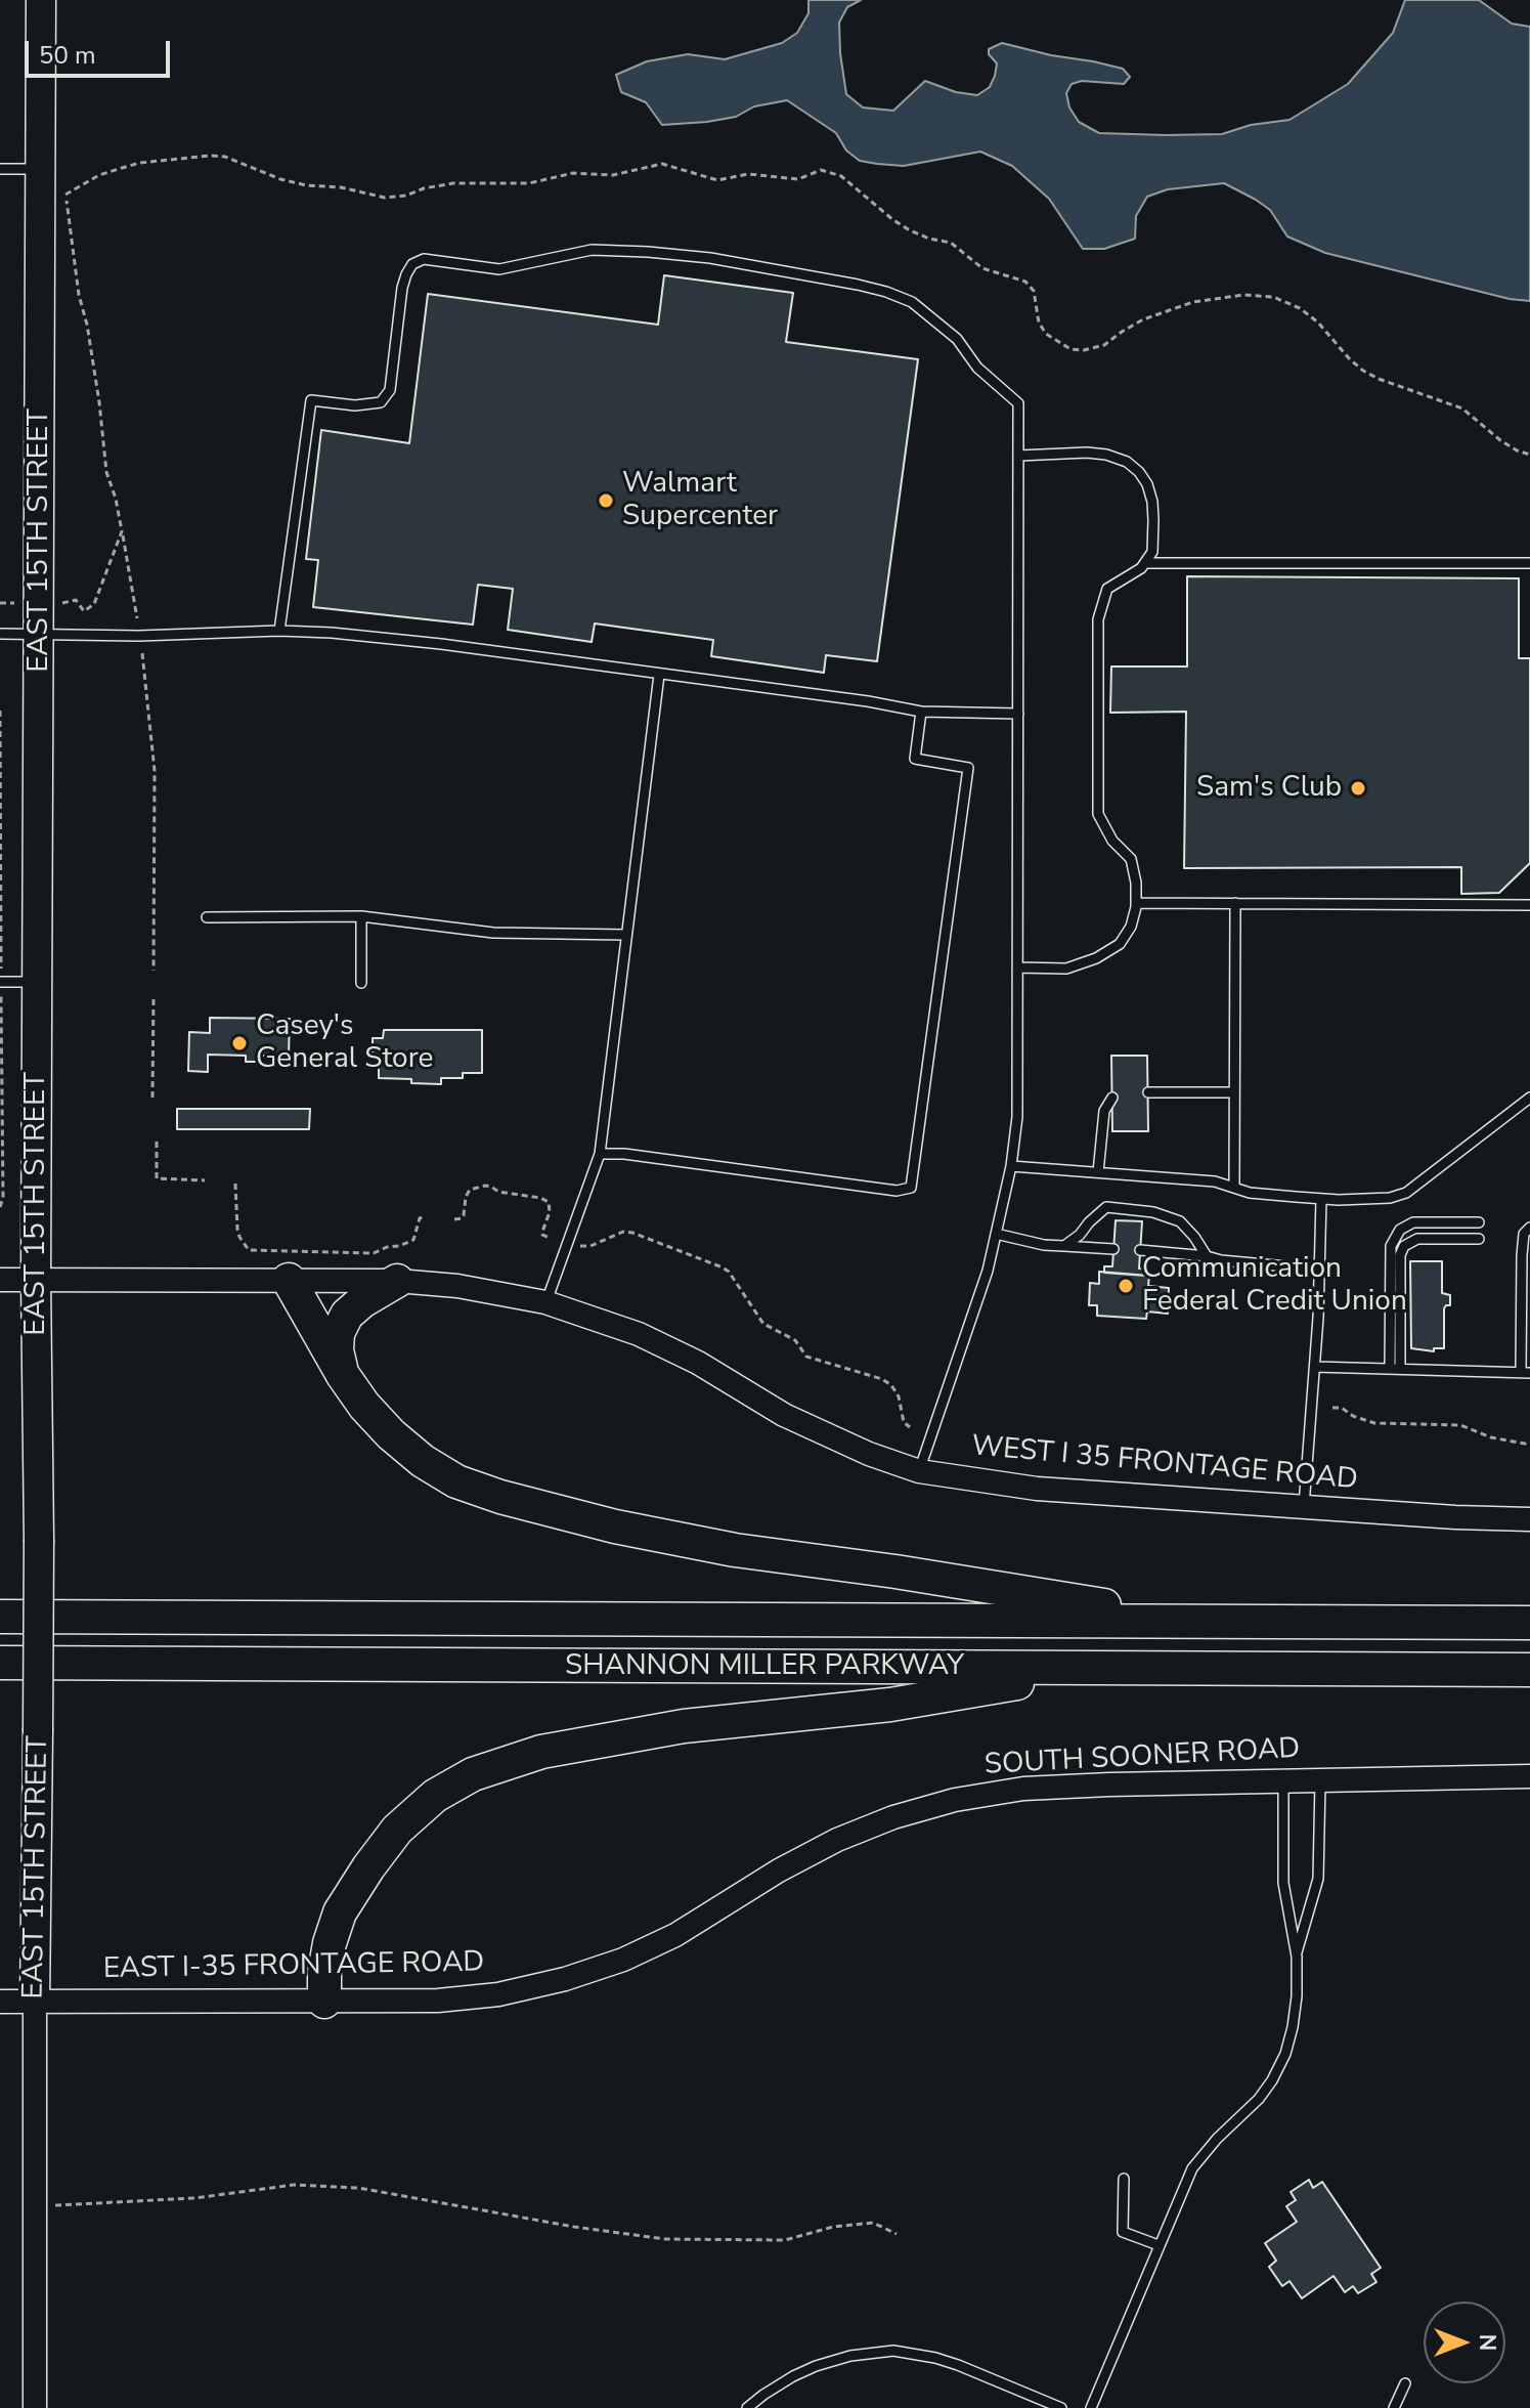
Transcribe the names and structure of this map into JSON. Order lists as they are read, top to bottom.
{
  "streets": {
    "highway": ["SHANNON MILLER PARKWAY"],
    "main road": ["EAST 15TH STREET"],
    "street": ["WEST I 35 FRONTAGE ROAD", "SOUTH SOONER ROAD", "EAST I-35 FRONTAGE ROAD"]
  },
  "crossings": [
    ["EAST 15TH STREET", "WEST I 35 FRONTAGE ROAD"],
    ["EAST 15TH STREET", "EAST I-35 FRONTAGE ROAD"],
    ["SOUTH SOONER ROAD", "EAST I-35 FRONTAGE ROAD"]
  ],
  "places": [
    "Walmart Supercenter",
    "Sam's Club",
    "Casey's General Store",
    "Communication Federal Credit Union"
  ],
  "scale_bar": "50 m",
  "north": "right"
}
